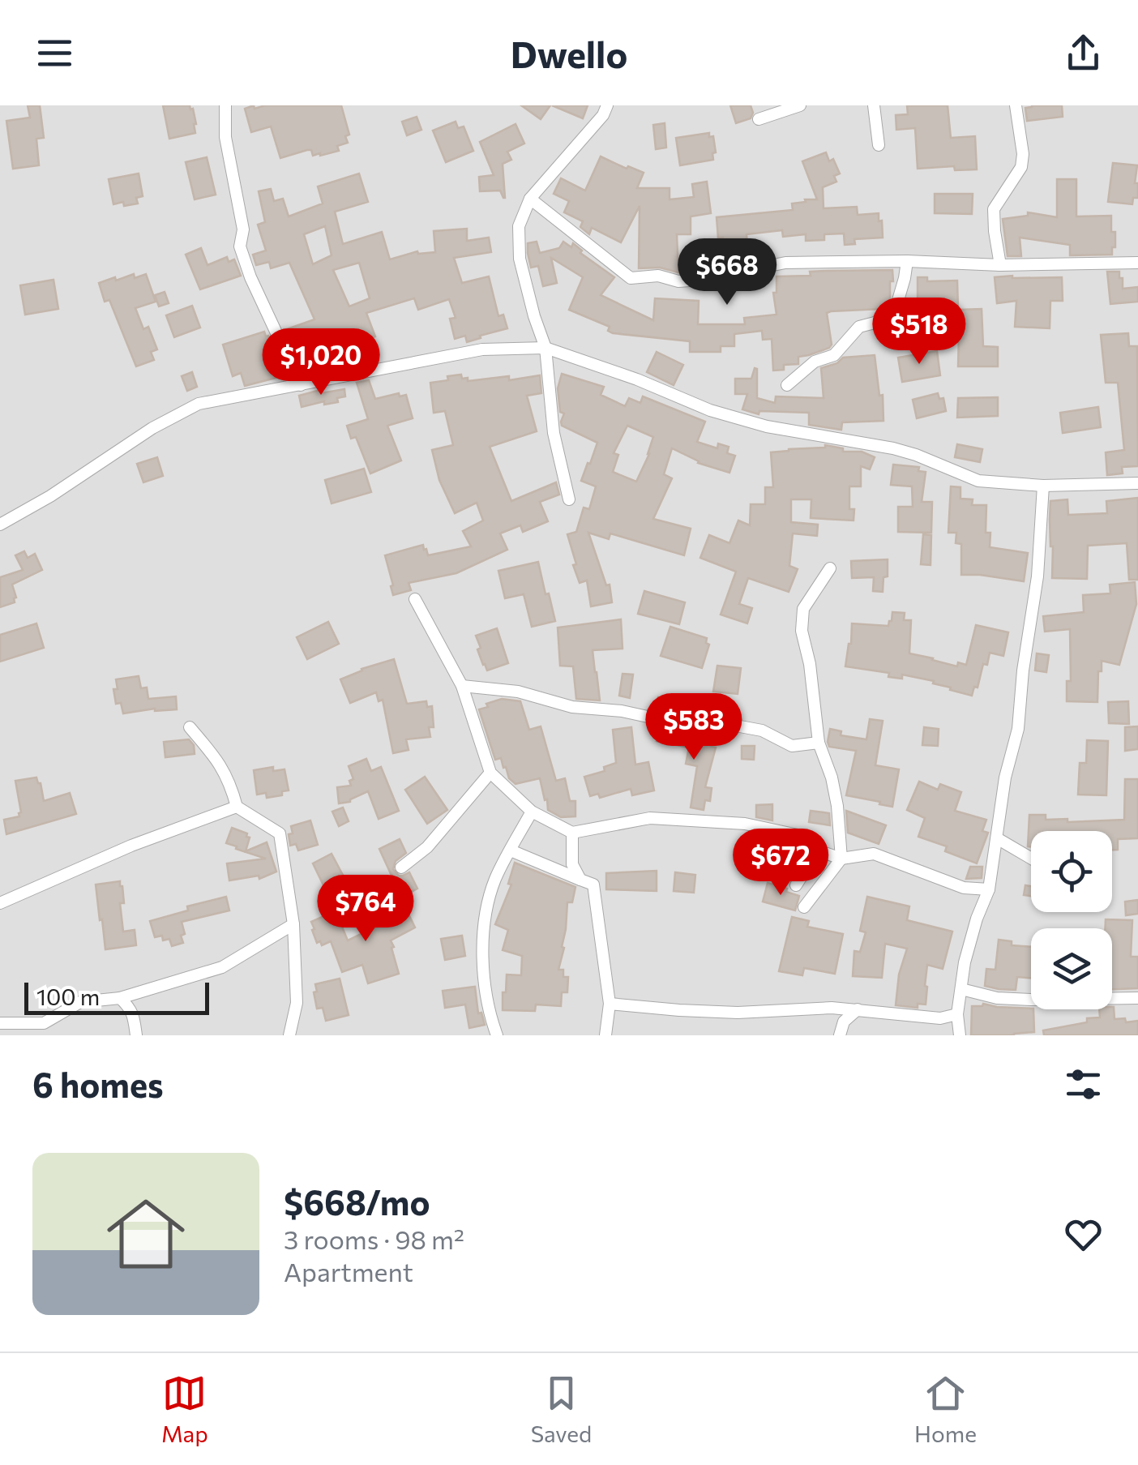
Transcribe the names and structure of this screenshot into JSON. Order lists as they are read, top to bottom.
{
  "scale_bar": "100 m",
  "page": {
    "header": "Dwello",
    "price": [
      "$668",
      "$518",
      "$1,020",
      "$583",
      "$672",
      "$764"
    ],
    "scale": "100 m",
    "heading": "6 homes",
    "list": [
      {
        "name": "$668/mo",
        "note": "3 rooms · 98 m² · Apartment"
      }
    ],
    "tabs": ["Map", "Saved", "Home"]
  }
}
